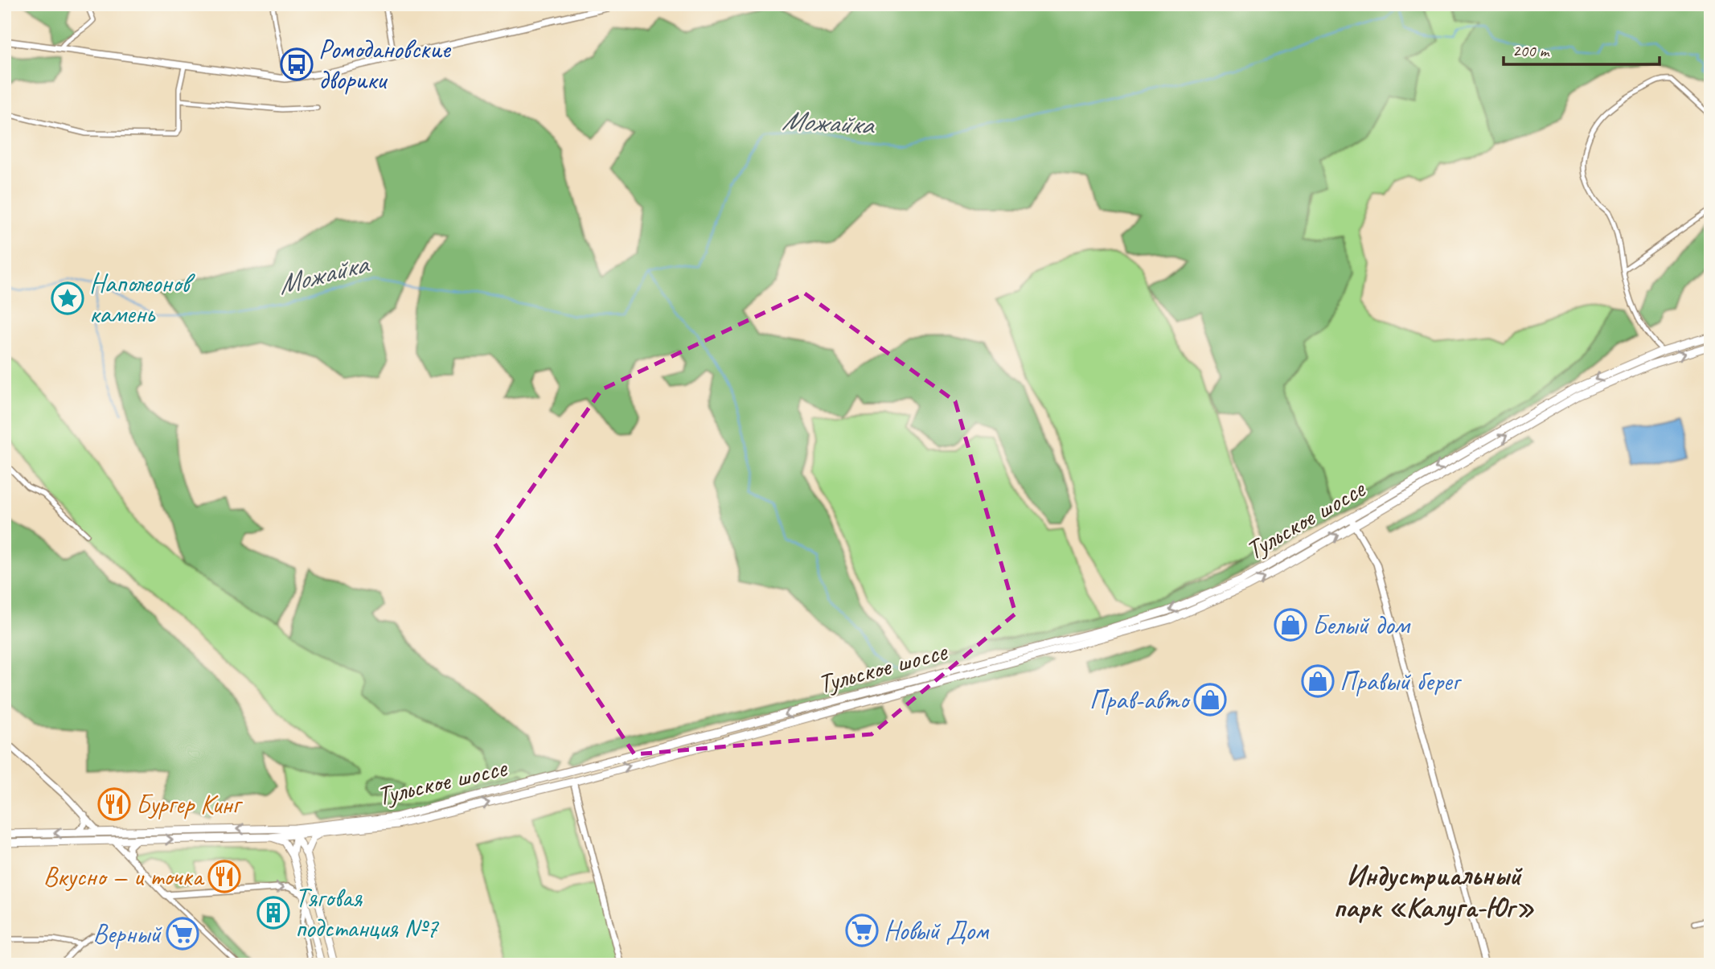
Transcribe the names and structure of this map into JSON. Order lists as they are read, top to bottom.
{
  "streets": {
    "main road": ["Тульское шоссе"]
  },
  "districts": ["Индустриальный парк «Калуга-Юг»"],
  "water": ["Можайка"],
  "places": {
    "bus stop": ["Ромодановские дворики"],
    "place": ["Наполеонов камень"],
    "shop": ["Белый дом", "Правый берег", "Прав-авто"],
    "restaurant": ["Бургер Кинг", "Вкусно — и точка"],
    "building": ["Тяговая подстанция №7"],
    "supermarket": ["Новый Дом", "Верный"]
  },
  "scale_bar": "200 m"
}
